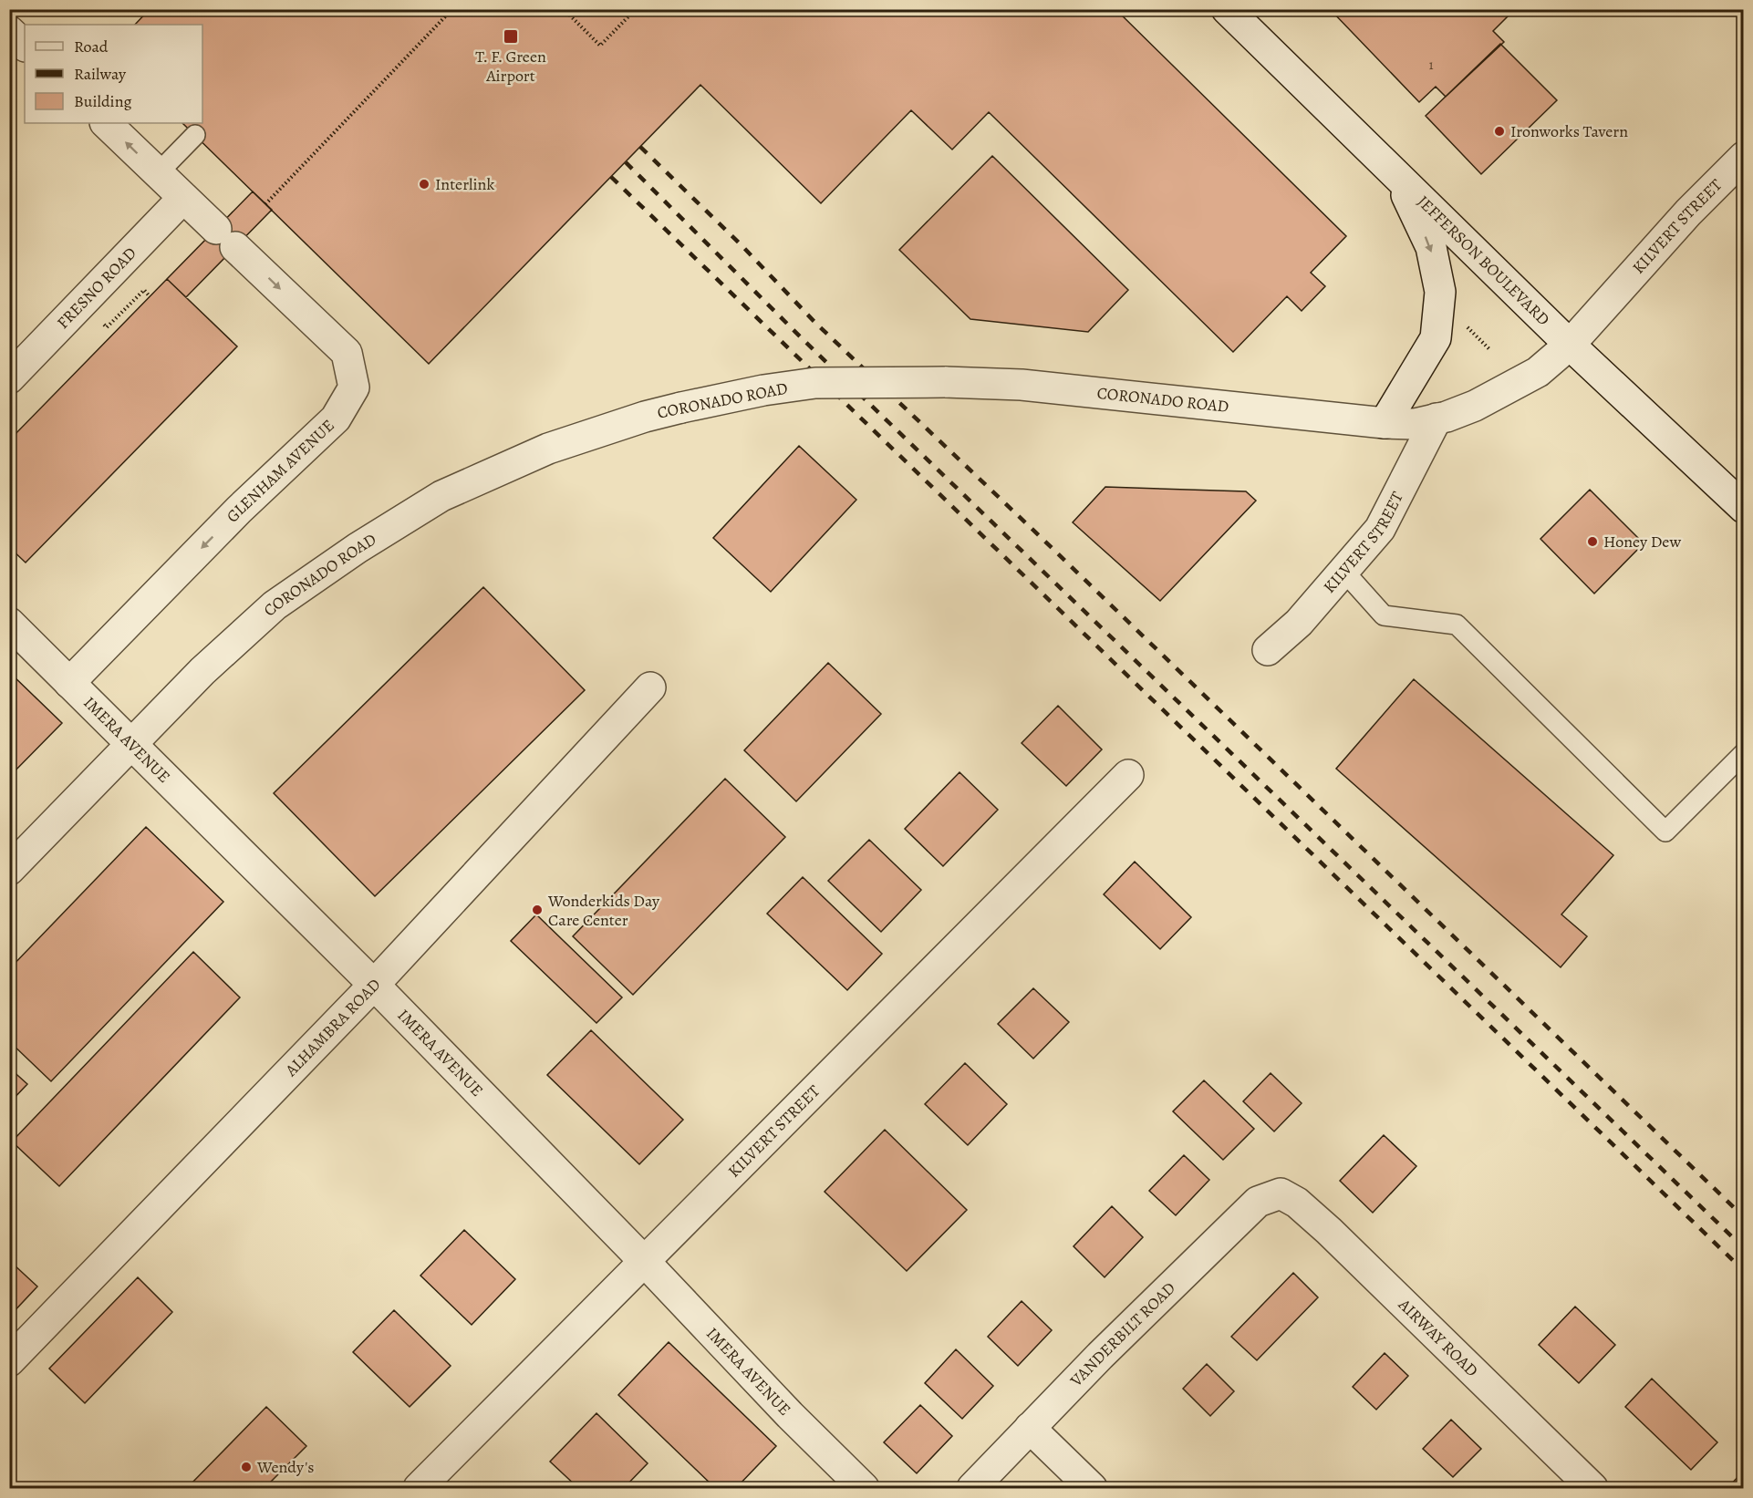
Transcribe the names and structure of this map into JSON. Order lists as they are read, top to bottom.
{
  "streets": {
    "street": [
      "KILVERT STREET",
      "JEFFERSON BOULEVARD",
      "FRESNO ROAD",
      "CORONADO ROAD",
      "GLENHAM AVENUE",
      "IMERA AVENUE",
      "ALHAMBRA ROAD",
      "VANDERBILT ROAD",
      "AIRWAY ROAD"
    ]
  },
  "crossings": [
    ["KILVERT STREET", "JEFFERSON BOULEVARD"],
    ["KILVERT STREET", "CORONADO ROAD"],
    ["KILVERT STREET", "IMERA AVENUE"],
    ["JEFFERSON BOULEVARD", "CORONADO ROAD"],
    ["FRESNO ROAD", "GLENHAM AVENUE"],
    ["CORONADO ROAD", "IMERA AVENUE"],
    ["GLENHAM AVENUE", "IMERA AVENUE"],
    ["IMERA AVENUE", "ALHAMBRA ROAD"],
    ["VANDERBILT ROAD", "AIRWAY ROAD"]
  ],
  "places": {
    "transit": ["T. F. Green Airport"],
    "other": [
      "Ironworks Tavern",
      "Interlink",
      "Honey Dew",
      "Wonderkids Day Care Center",
      "Wendy's"
    ]
  },
  "house_numbers": ["1"],
  "legend": ["Road", "Railway", "Building"]
}
